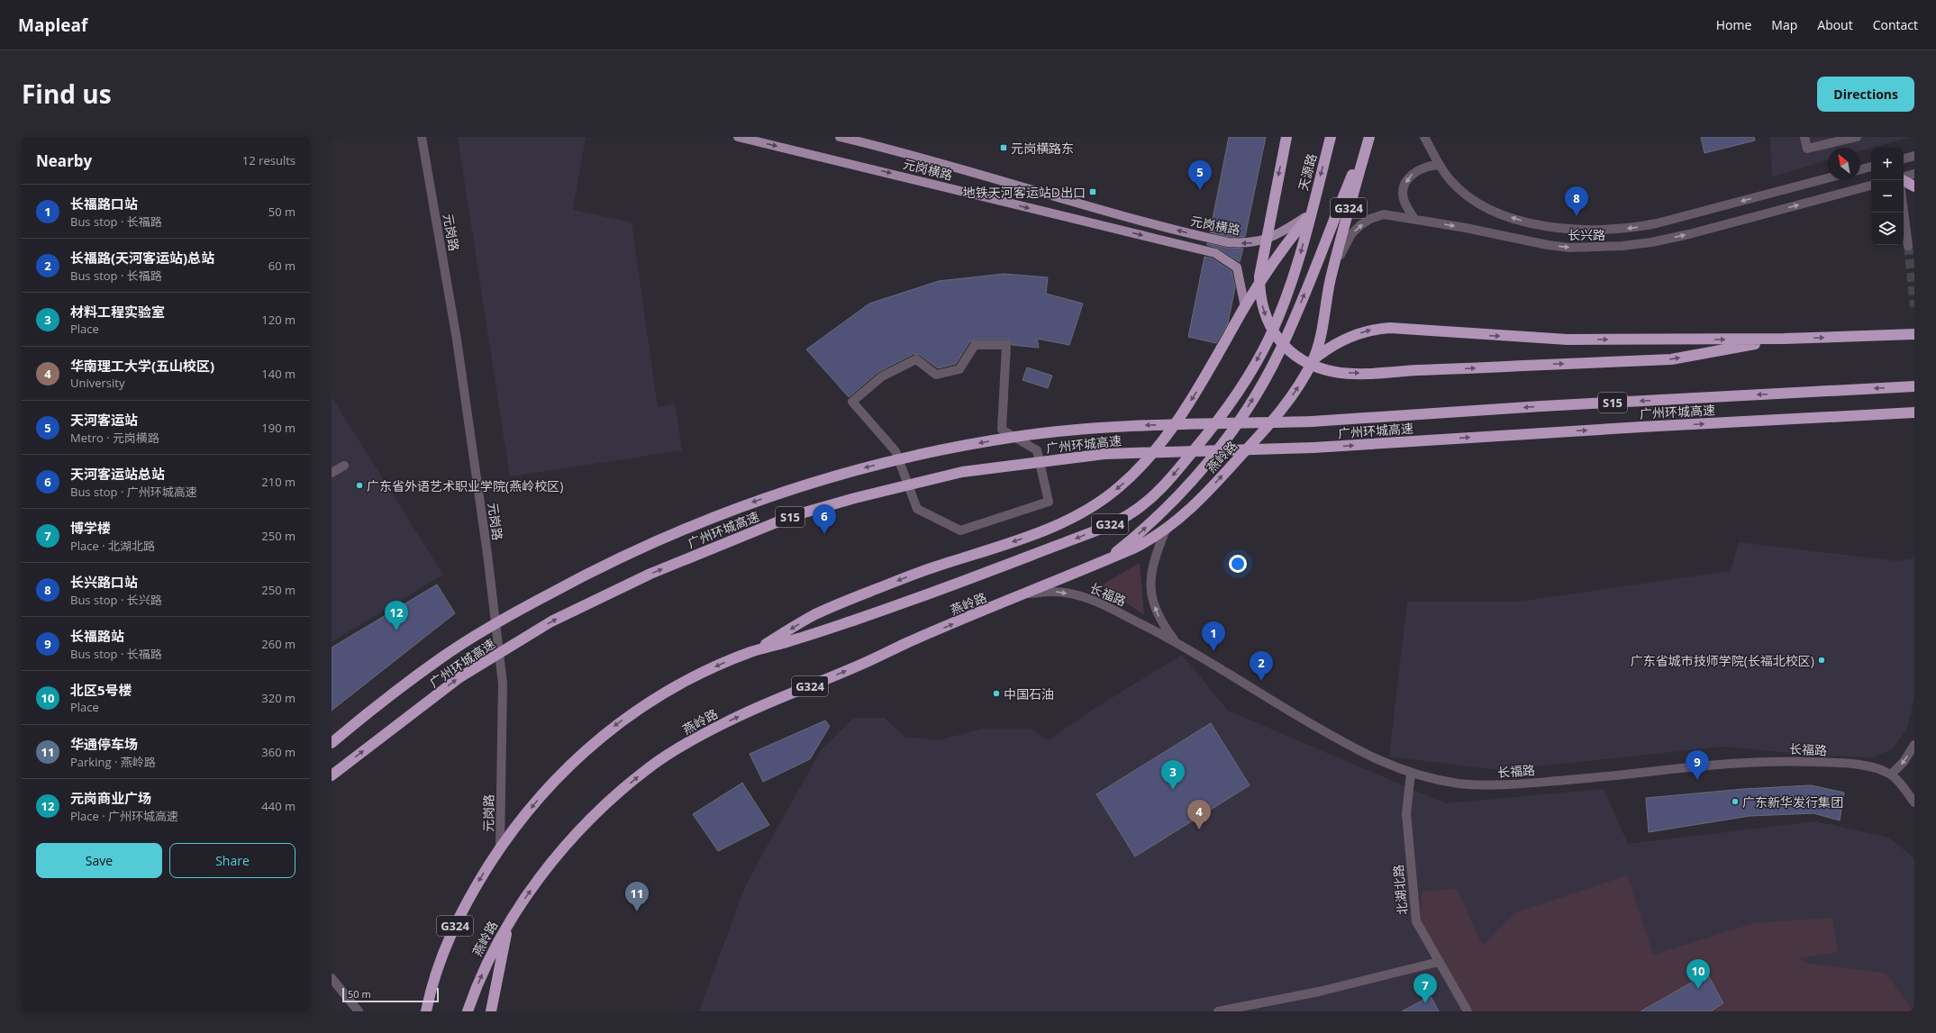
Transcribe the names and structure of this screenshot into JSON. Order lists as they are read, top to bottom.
{
  "streets": {
    "highway": [
      "天源路",
      "G324",
      "S15",
      "广州环城高速",
      "燕岭路"
    ],
    "main road": ["元岗横路"],
    "street": [
      "元岗路",
      "长兴路",
      "长福路",
      "北湖北路"
    ]
  },
  "crossings": [
    ["元岗横路", "天源路"],
    ["元岗横路", "G324"],
    ["元岗横路", "燕岭路"],
    ["天源路", "G324"],
    ["天源路", "燕岭路"],
    ["G324", "燕岭路"],
    ["元岗路", "燕岭路"],
    ["长兴路", "燕岭路"],
    ["燕岭路", "长福路"],
    ["长福路", "北湖北路"]
  ],
  "places": {
    "transit": ["元岗横路东", "地铁天河客运站D出口"],
    "other": [
      "广东省外语艺术职业学院(燕岭校区)",
      "广东省城市技师学院(长福北校区)",
      "中国石油",
      "广东新华发行集团"
    ]
  },
  "scale_bar": "50 m",
  "north": "top left",
  "page": {
    "header": "Mapleaf",
    "nav": [
      "Home",
      "Map",
      "About",
      "Contact"
    ],
    "title": "Find us",
    "buttons": [
      "Directions",
      ["Save", "Share"]
    ],
    "heading": ["Nearby", "12 results"],
    "map_buttons": ["+", "−"],
    "pins": [
      "5",
      "8",
      "6",
      "12",
      "1",
      "2",
      "9",
      "3",
      "4",
      "11",
      "10",
      "7"
    ],
    "list": [
      {
        "mark": "1",
        "name": "长福路口站",
        "note": "Bus stop · 长福路",
        "value": "50 m"
      },
      {
        "mark": "2",
        "name": "长福路(天河客运站)总站",
        "note": "Bus stop · 长福路",
        "value": "60 m"
      },
      {
        "mark": "3",
        "name": "材料工程实验室",
        "note": "Place",
        "value": "120 m"
      },
      {
        "mark": "4",
        "name": "华南理工大学(五山校区)",
        "note": "University",
        "value": "140 m"
      },
      {
        "mark": "5",
        "name": "天河客运站",
        "note": "Metro · 元岗横路",
        "value": "190 m"
      },
      {
        "mark": "6",
        "name": "天河客运站总站",
        "note": "Bus stop · 广州环城高速",
        "value": "210 m"
      },
      {
        "mark": "7",
        "name": "博学楼",
        "note": "Place · 北湖北路",
        "value": "250 m"
      },
      {
        "mark": "8",
        "name": "长兴路口站",
        "note": "Bus stop · 长兴路",
        "value": "250 m"
      },
      {
        "mark": "9",
        "name": "长福路站",
        "note": "Bus stop · 长福路",
        "value": "260 m"
      },
      {
        "mark": "10",
        "name": "北区5号楼",
        "note": "Place",
        "value": "320 m"
      },
      {
        "mark": "11",
        "name": "华通停车场",
        "note": "Parking · 燕岭路",
        "value": "360 m"
      },
      {
        "mark": "12",
        "name": "元岗商业广场",
        "note": "Place · 广州环城高速",
        "value": "440 m"
      }
    ],
    "scale": "50 m"
  }
}
